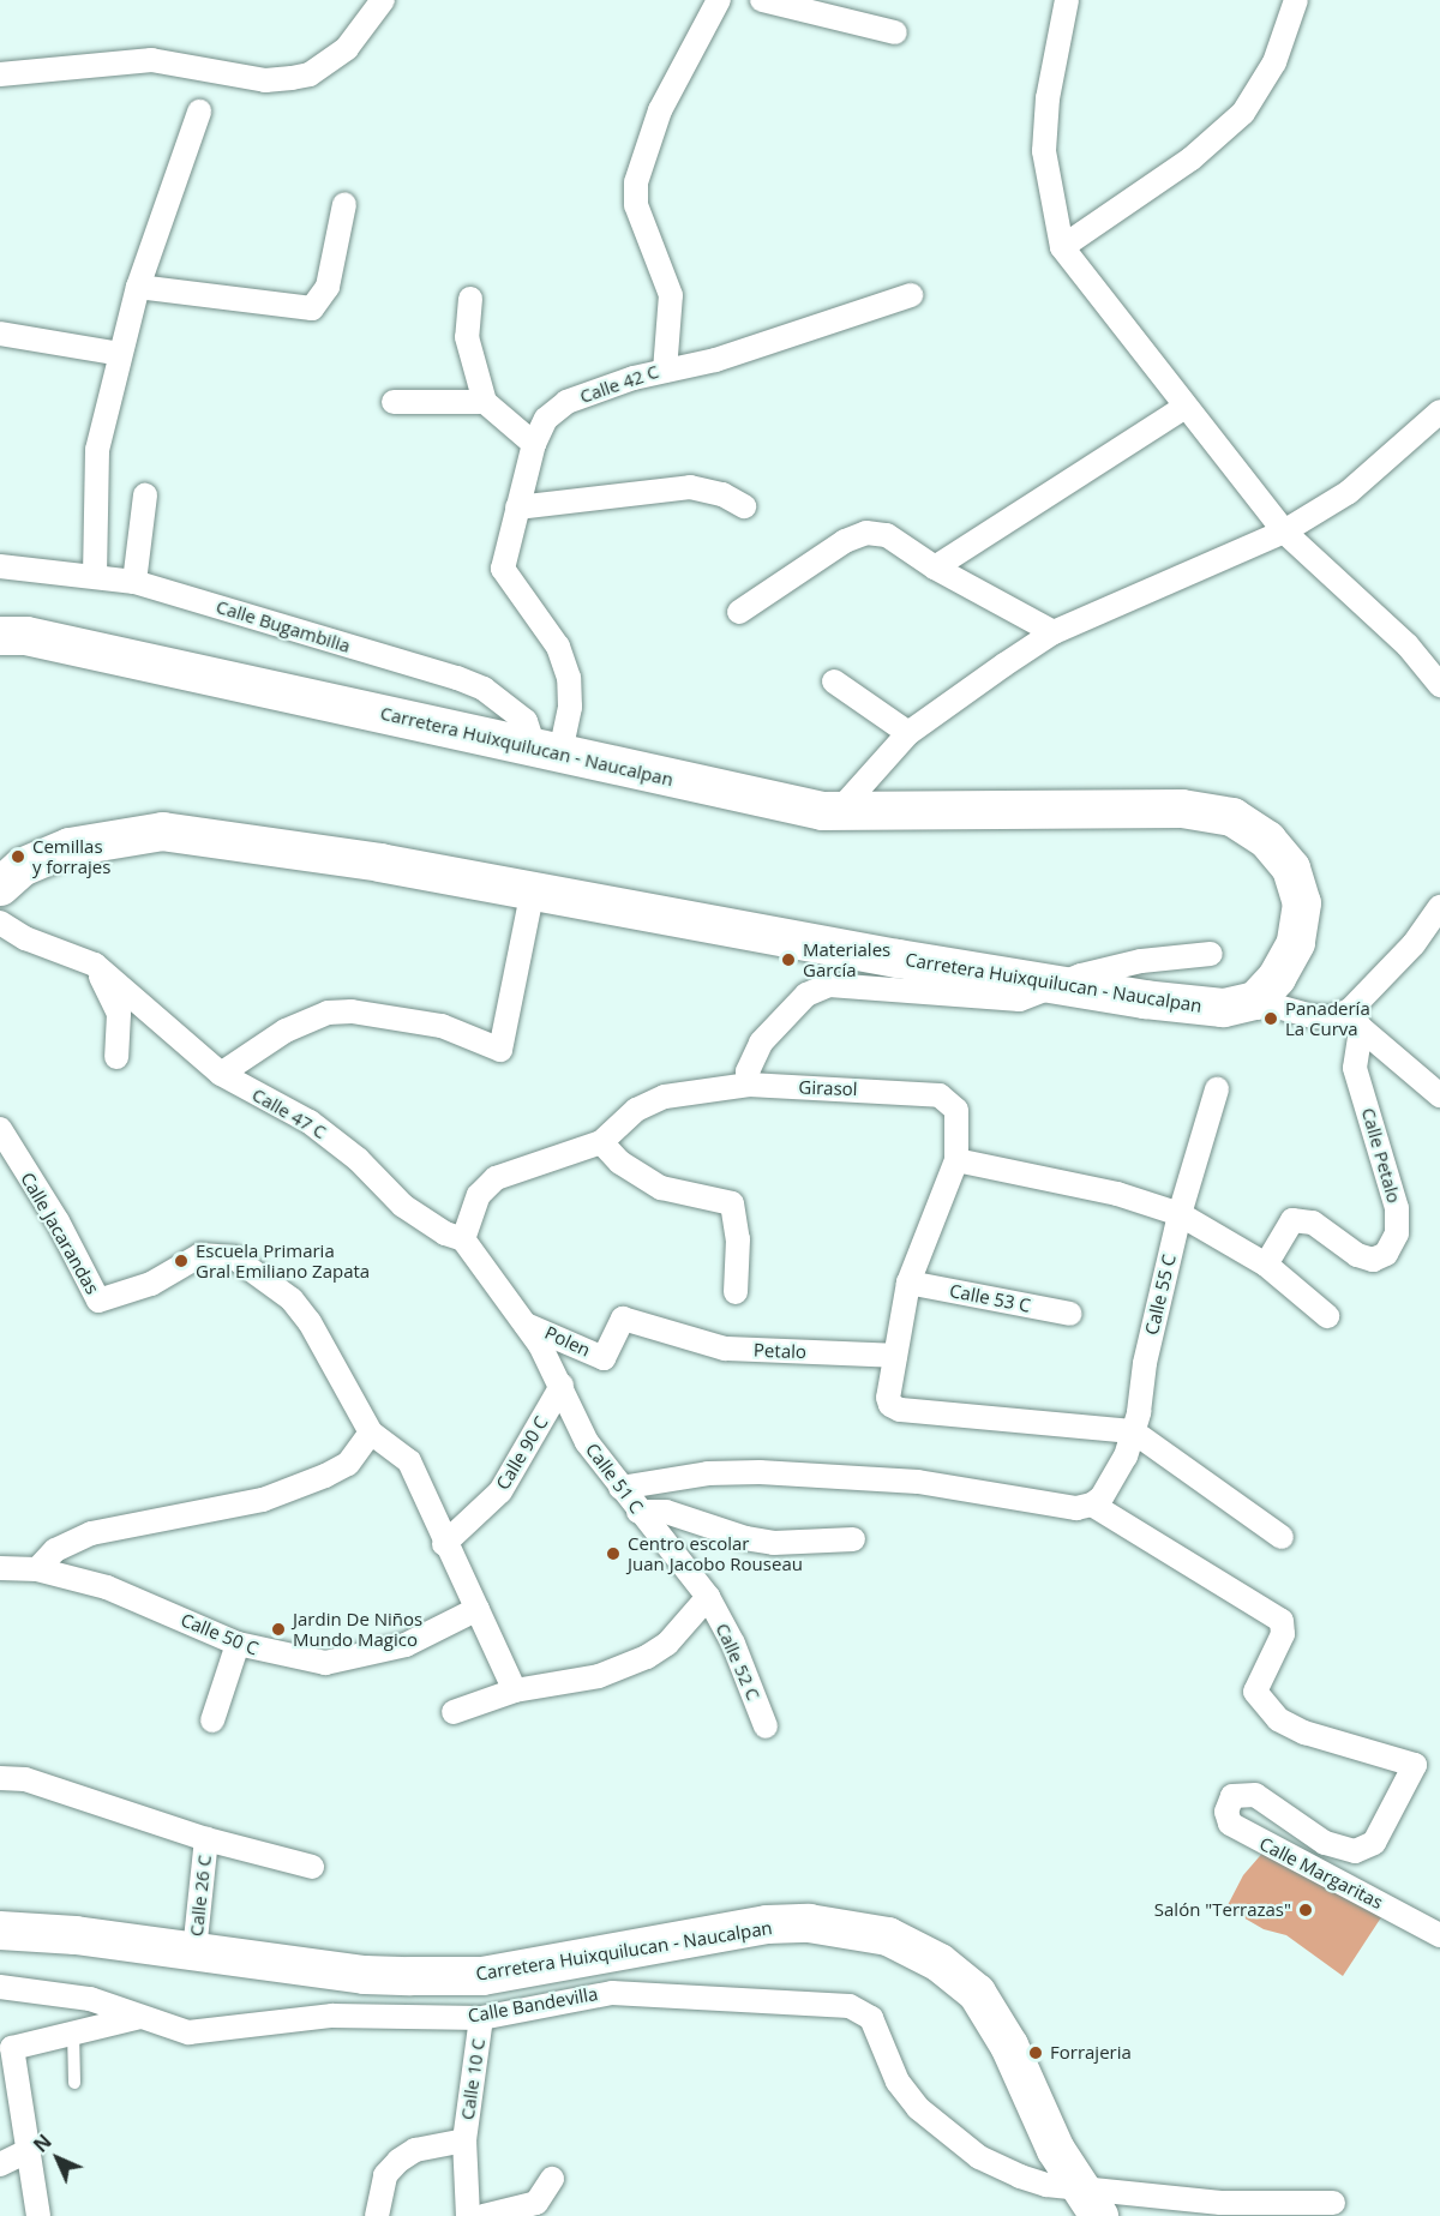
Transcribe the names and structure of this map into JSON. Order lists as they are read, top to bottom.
{
  "streets": {
    "main road": ["Carretera Huixquilucan - Naucalpan"],
    "street": [
      "Calle 42 C",
      "Calle Bugambilia",
      "Girasol",
      "Calle 47 C",
      "Calle Petalo",
      "Calle Jacarandas",
      "Calle 55 C",
      "Calle 53 C",
      "Polen",
      "Petalo",
      "Calle 90 C",
      "Calle 51 C",
      "Calle 50 C",
      "Calle 52 C",
      "Calle Margaritas",
      "Calle 26 C",
      "Calle Bandevilla",
      "Calle 10 C"
    ]
  },
  "crossings": [
    ["Calle 42 C", "Calle Bugambilia"],
    ["Calle 42 C", "Carretera Huixquilucan - Naucalpan"],
    ["Calle Bugambilia", "Carretera Huixquilucan - Naucalpan"],
    ["Carretera Huixquilucan - Naucalpan", "Calle 26 C"],
    ["Carretera Huixquilucan - Naucalpan", "Calle Bandevilla"],
    ["Girasol", "Calle 55 C"],
    ["Girasol", "Calle 53 C"],
    ["Girasol", "Petalo"],
    ["Calle 47 C", "Polen"],
    ["Calle 47 C", "Calle 90 C"],
    ["Calle 47 C", "Calle 51 C"],
    ["Calle 55 C", "Calle Margaritas"],
    ["Polen", "Petalo"],
    ["Calle 90 C", "Calle 51 C"],
    ["Calle 51 C", "Calle 52 C"],
    ["Calle Bandevilla", "Calle 10 C"]
  ],
  "places": [
    "Cemillas y forrajes",
    "Materiales García",
    "Panadería La Curva",
    "Escuela Primaria Gral Emiliano Zapata",
    "Centro escolar Juan Jacobo Rouseau",
    "Jardin De Niños Mundo Magico",
    "Salón \"Terrazas\"",
    "Forrajeria"
  ],
  "north": "top left"
}
